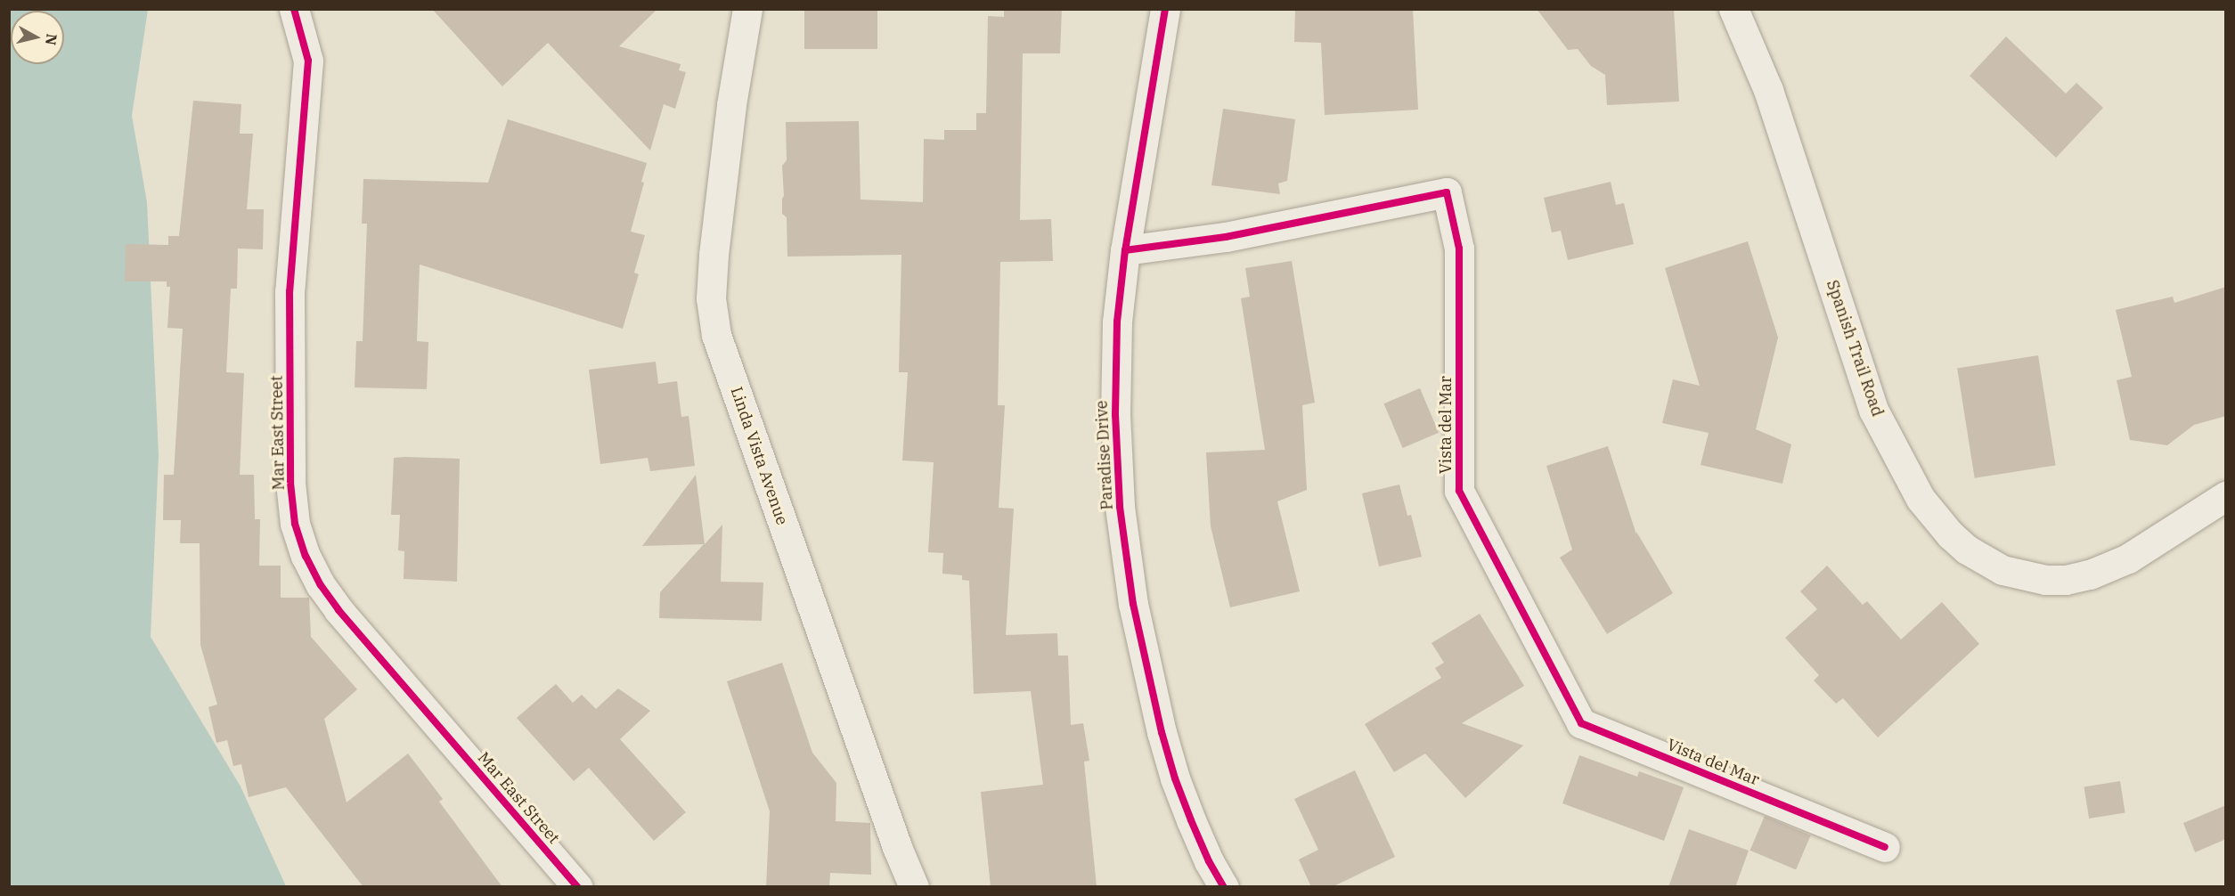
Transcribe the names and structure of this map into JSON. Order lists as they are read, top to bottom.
{
  "streets": {
    "street": [
      "Spanish Trail Road",
      "Vista del Mar",
      "Mar East Street",
      "Paradise Drive",
      "Linda Vista Avenue"
    ]
  },
  "crossings": [
    ["Vista del Mar", "Paradise Drive"]
  ],
  "north": "right"
}
